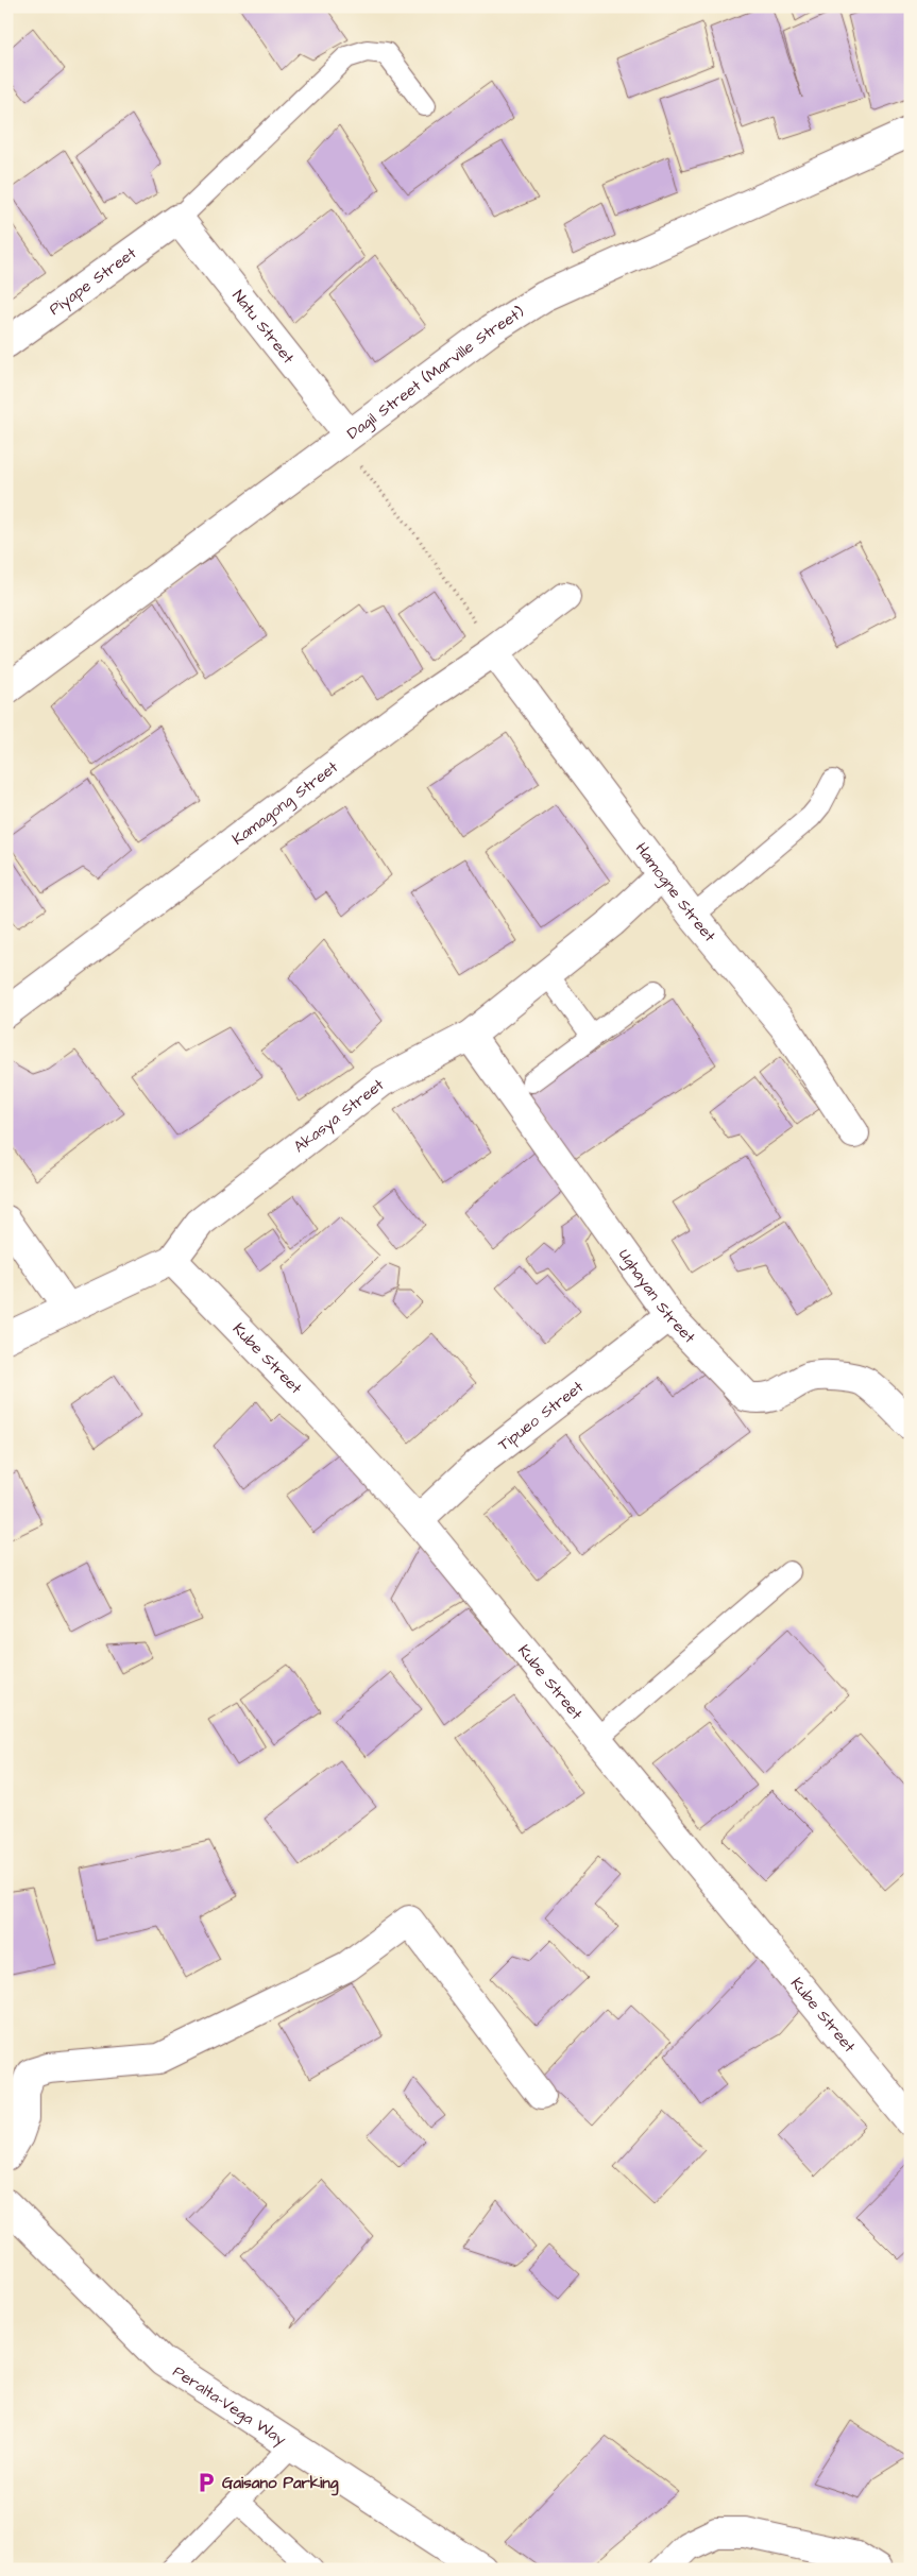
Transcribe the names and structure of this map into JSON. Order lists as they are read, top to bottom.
{
  "streets": {
    "street": [
      "Piyape Street",
      "Natu Street",
      "Dagil Street (Marville Street)",
      "Kamagong Street",
      "Hamogne Street",
      "Akasya Street",
      "Ughayan Street",
      "Kube Street",
      "Tipueo Street",
      "Peralta-Vega Way"
    ]
  },
  "crossings": [
    ["Piyape Street", "Natu Street"],
    ["Natu Street", "Dagil Street (Marville Street)"],
    ["Kamagong Street", "Hamogne Street"],
    ["Hamogne Street", "Akasya Street"],
    ["Akasya Street", "Ughayan Street"],
    ["Akasya Street", "Kube Street"],
    ["Ughayan Street", "Tipueo Street"],
    ["Kube Street", "Tipueo Street"]
  ],
  "places": {
    "parking": ["Gaisano Parking"]
  }
}
